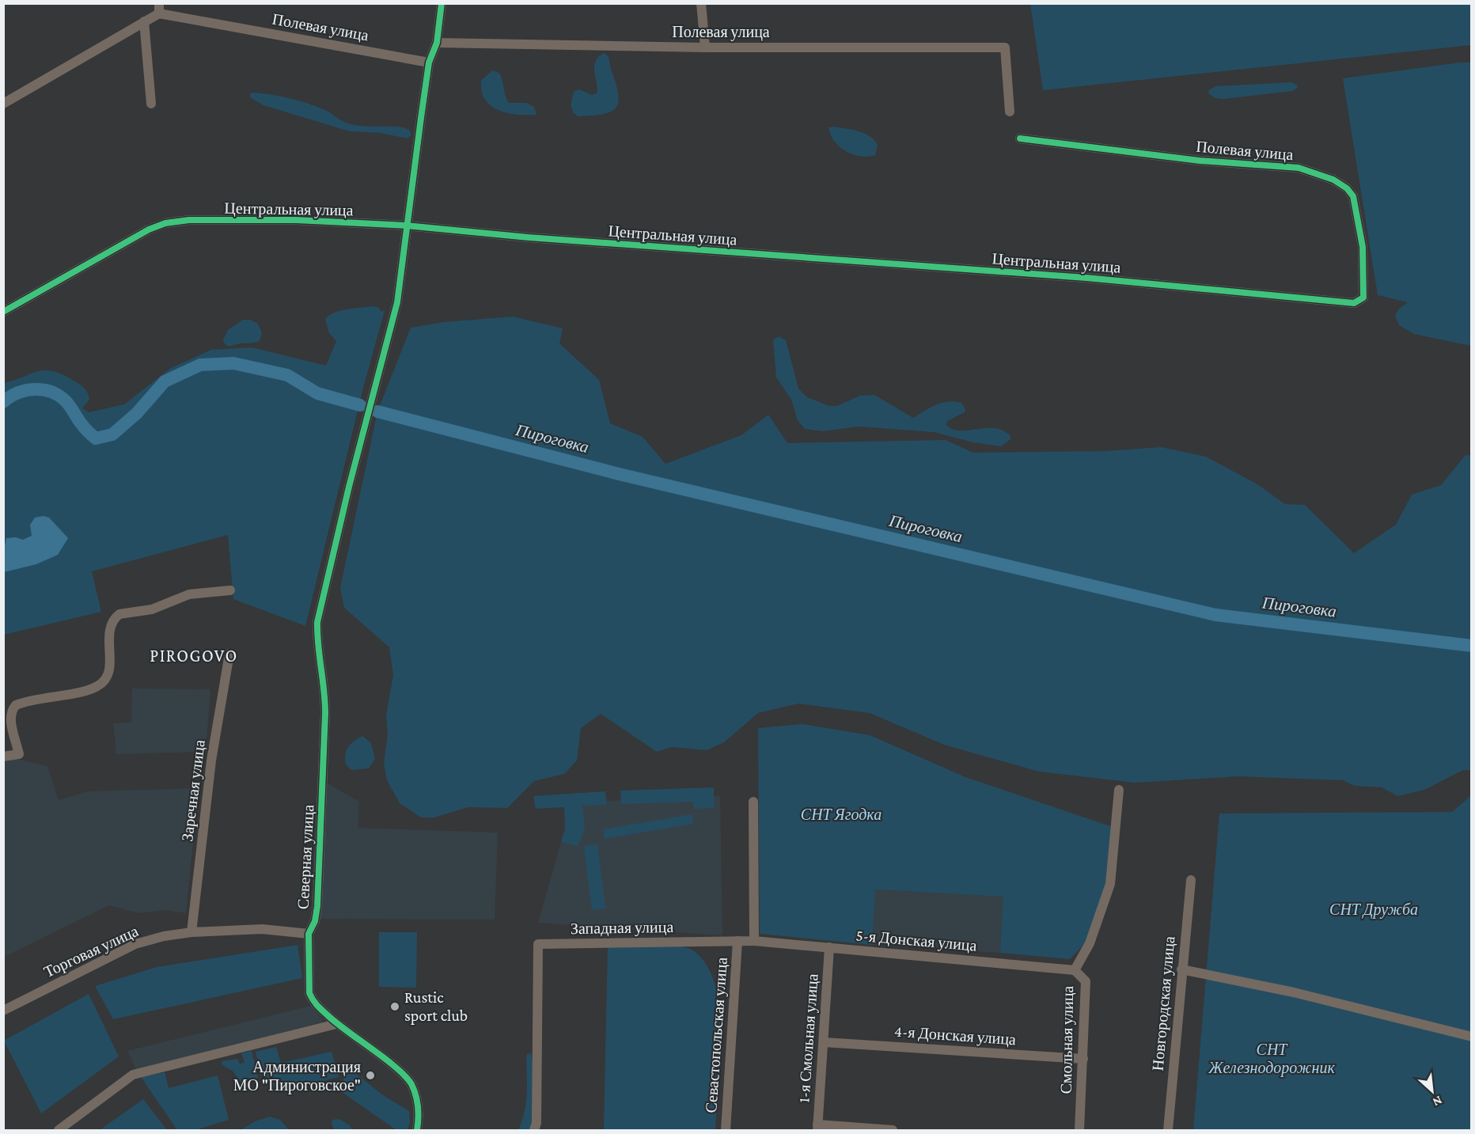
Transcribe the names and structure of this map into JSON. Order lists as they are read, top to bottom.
{
  "streets": {
    "street": [
      "Полевая улица",
      "Центральная улица",
      "Заречная улица",
      "Северная улица",
      "Западная улица",
      "5-я Донская улица",
      "Торговая улица",
      "Новгородская улица",
      "Севастопольская улица",
      "4-я Донская улица",
      "1-я Смольная улица",
      "Смольная улица"
    ]
  },
  "crossings": [
    ["Полевая улица", "Центральная улица"],
    ["Полевая улица", "Северная улица"],
    ["Центральная улица", "Северная улица"],
    ["Заречная улица", "Торговая улица"],
    ["Северная улица", "Торговая улица"],
    ["Западная улица", "5-я Донская улица"],
    ["Западная улица", "Севастопольская улица"],
    ["5-я Донская улица", "1-я Смольная улица"],
    ["5-я Донская улица", "Смольная улица"],
    ["4-я Донская улица", "1-я Смольная улица"],
    ["4-я Донская улица", "Смольная улица"]
  ],
  "districts": ["PIROGOVO"],
  "water": ["Пироговка"],
  "parks": ["СНТ Ягодка", "СНТ Дружба", "СНТ Железнодорожник"],
  "places": ["Rustic sport club", "Администрация МО \"Пироговское\""],
  "north": "bottom right"
}
